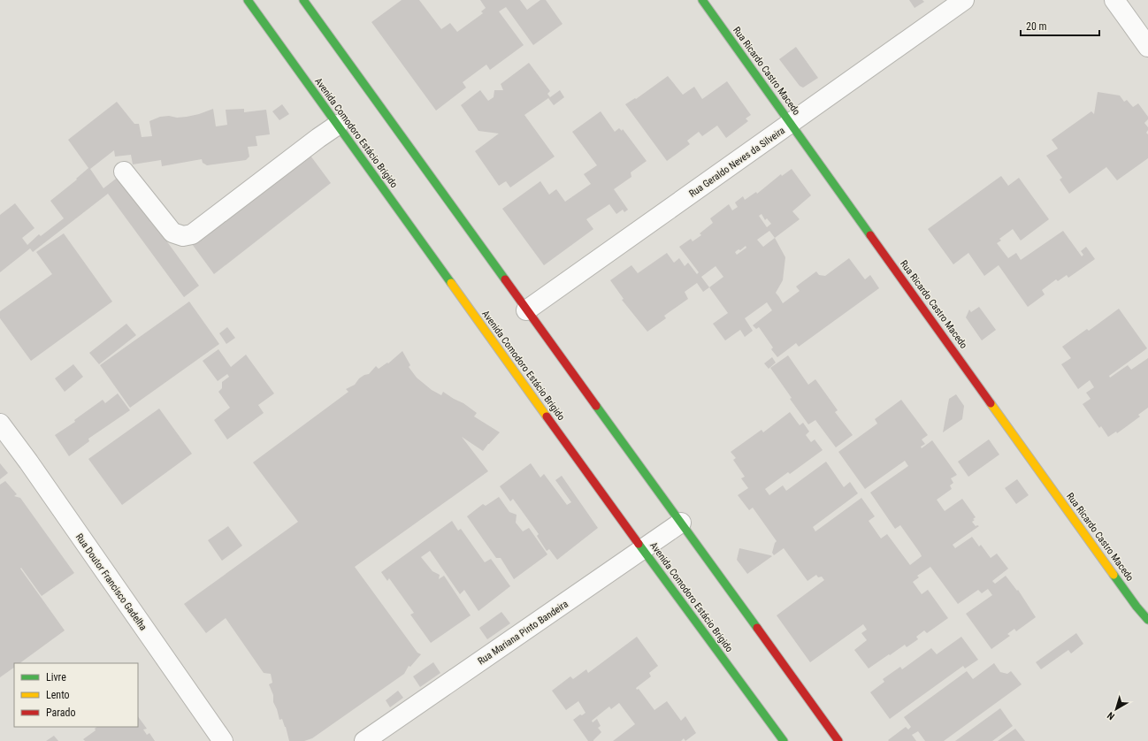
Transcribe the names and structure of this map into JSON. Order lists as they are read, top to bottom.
{
  "streets": {
    "main road": ["Rua Ricardo Castro Macedo", "Avenida Comodoro Estácio Brigido"],
    "street": ["Rua Geraldo Neves da Silveira", "Rua Doutor Francisco Gadelha", "Rua Mariana Pinto Bandeira"]
  },
  "crossings": [
    ["Rua Ricardo Castro Macedo", "Rua Geraldo Neves da Silveira"],
    ["Avenida Comodoro Estácio Brigido", "Rua Mariana Pinto Bandeira"]
  ],
  "legend": ["Livre", "Lento", "Parado"],
  "scale_bar": "20 m",
  "north": "bottom left"
}
